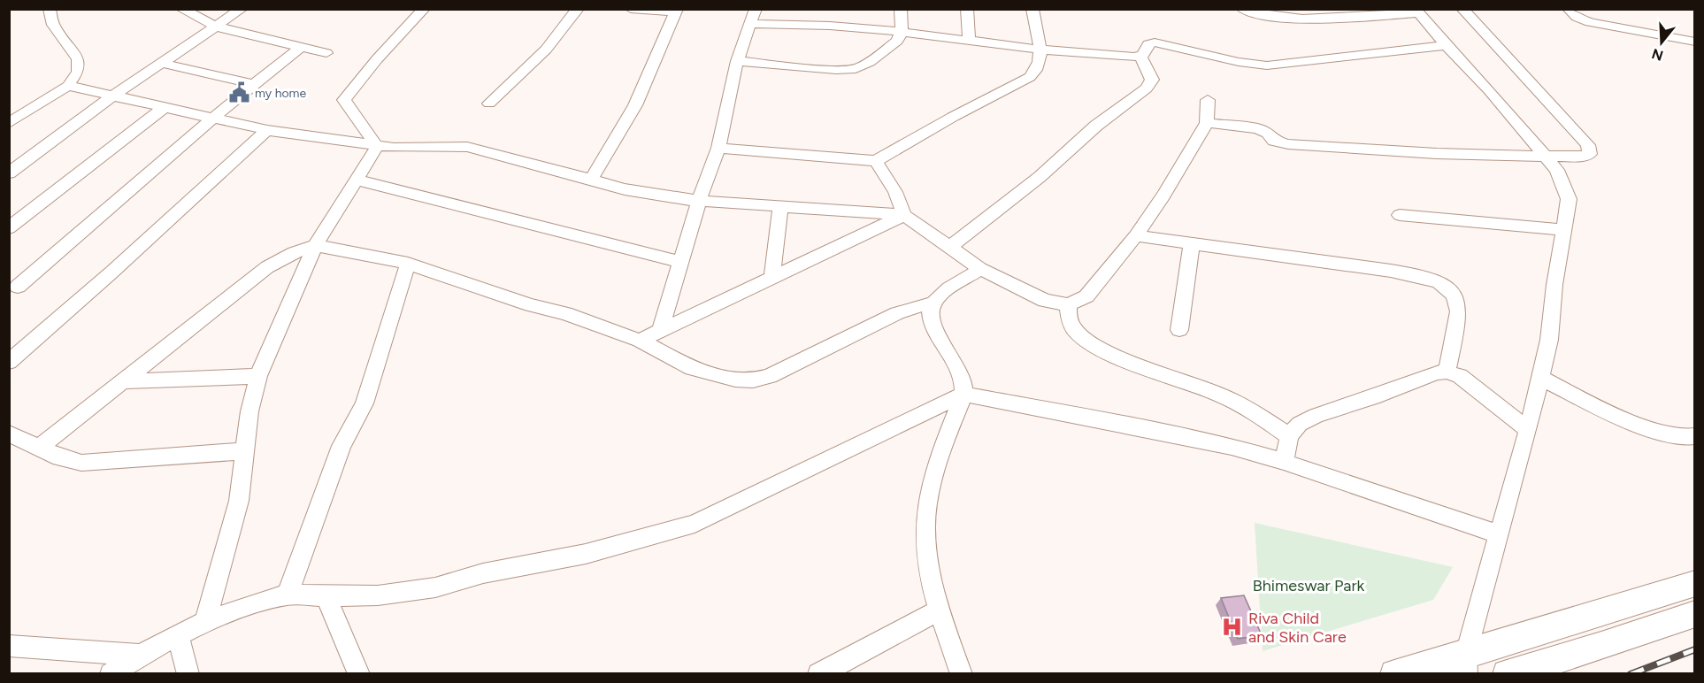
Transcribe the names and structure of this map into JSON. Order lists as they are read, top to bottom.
{
  "parks": ["Bhimeswar Park"],
  "places": {
    "public building": ["my home"],
    "hospital": ["Riva Child and Skin Care"]
  },
  "north": "bottom"
}
